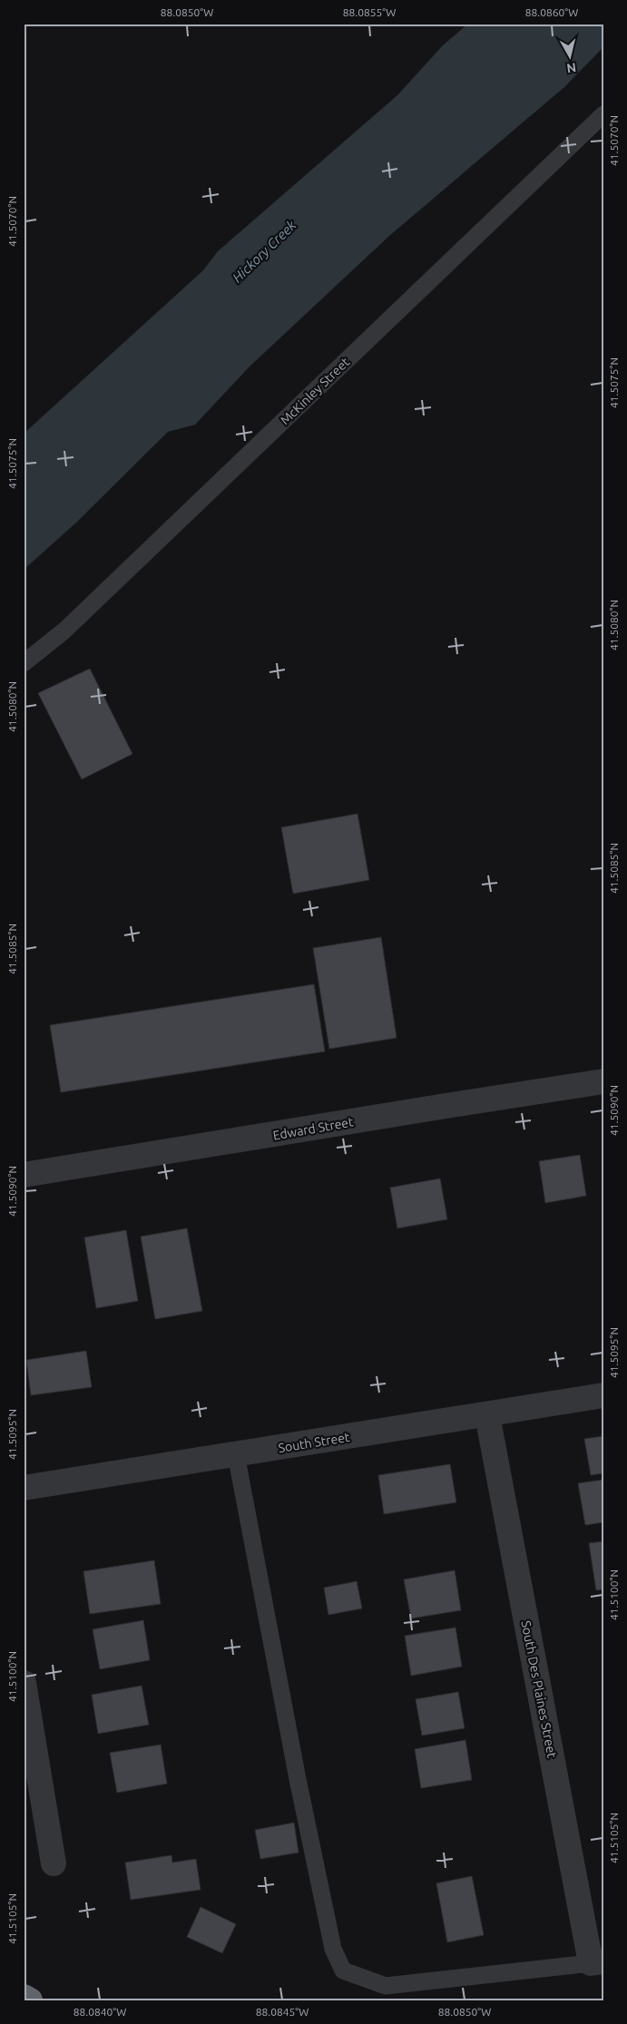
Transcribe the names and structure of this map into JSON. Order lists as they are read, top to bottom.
{
  "streets": {
    "street": ["Edward Street", "South Street", "South Des Plaines Street"],
    "lane": ["McKinley Street"]
  },
  "crossings": [
    ["South Street", "South Des Plaines Street"]
  ],
  "water": ["Hickory Creek"],
  "north": "bottom",
  "coordinates": [
    "88.0850°W",
    "88.0855°W",
    "88.0860°W",
    "41.5070°N",
    "41.5075°N",
    "41.5080°N",
    "41.5085°N",
    "41.5090°N",
    "41.5095°N",
    "41.5100°N",
    "41.5105°N",
    "88.0840°W",
    "88.0845°W"
  ]
}
